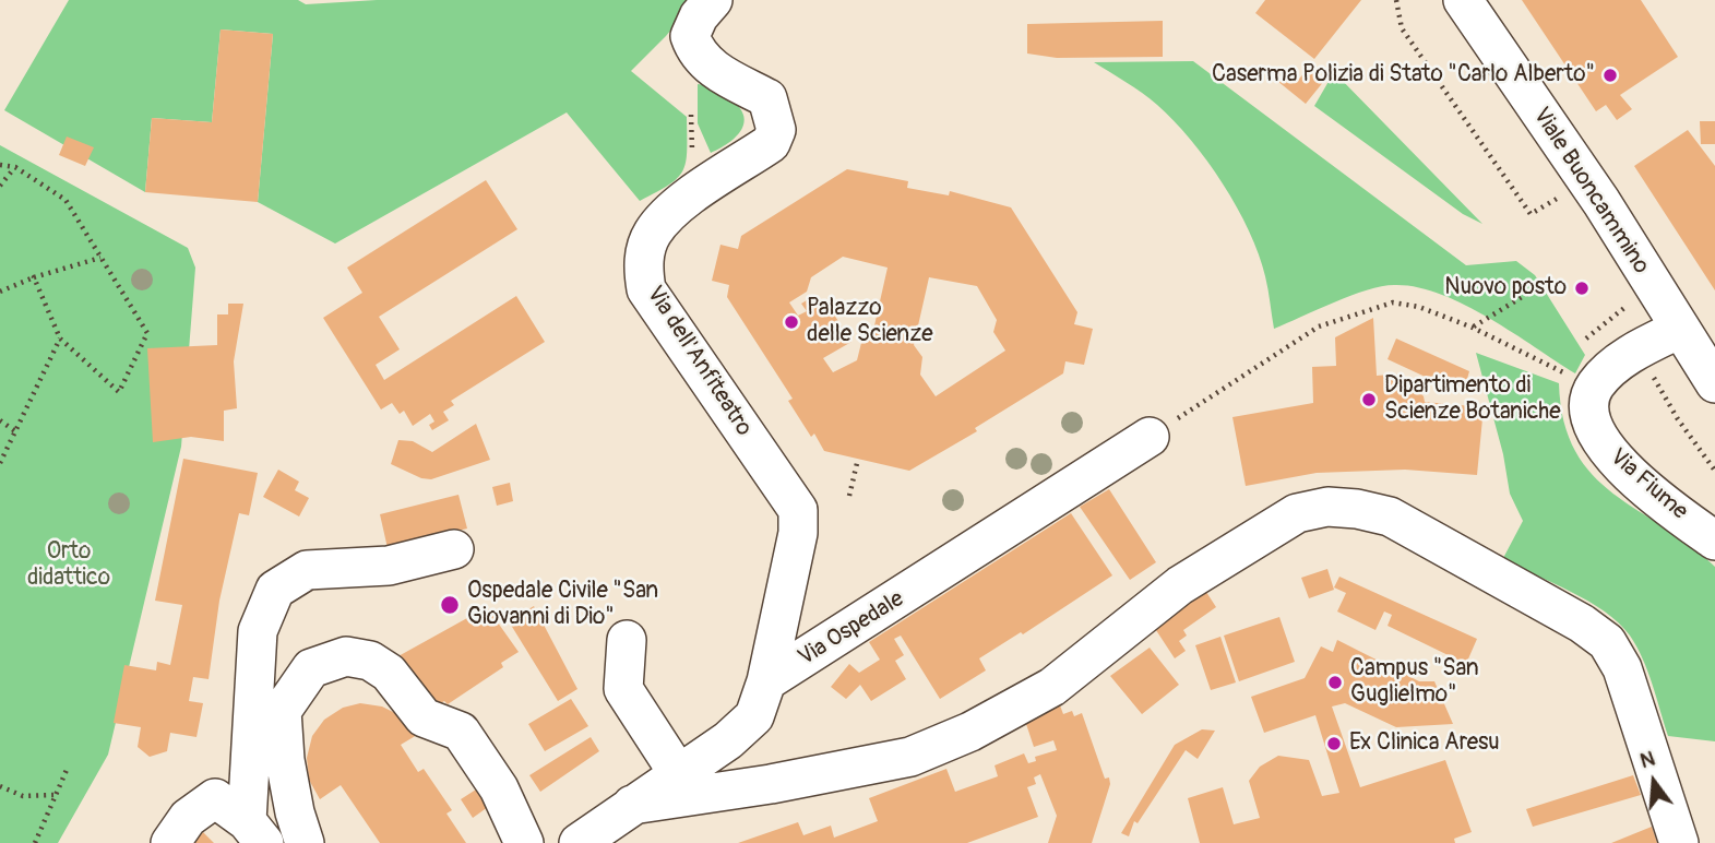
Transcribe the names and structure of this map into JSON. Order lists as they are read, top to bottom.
{
  "streets": {
    "street": [
      "Viale Buoncammino",
      "Via dell'Anfiteatro",
      "Via Fiume",
      "Via Ospedale"
    ]
  },
  "crossings": [
    ["Viale Buoncammino", "Via Fiume"],
    ["Via dell'Anfiteatro", "Via Ospedale"]
  ],
  "parks": ["Orto didattico"],
  "places": [
    "Caserma Polizia di Stato \"Carlo Alberto\"",
    "Nuovo posto",
    "Palazzo delle Scienze",
    "Dipartimento di Scienze Botaniche",
    "Ospedale Civile \"San Giovanni di Dio\"",
    "Campus \"San Guglielmo\"",
    "Ex Clinica Aresu"
  ],
  "north": "top"
}
